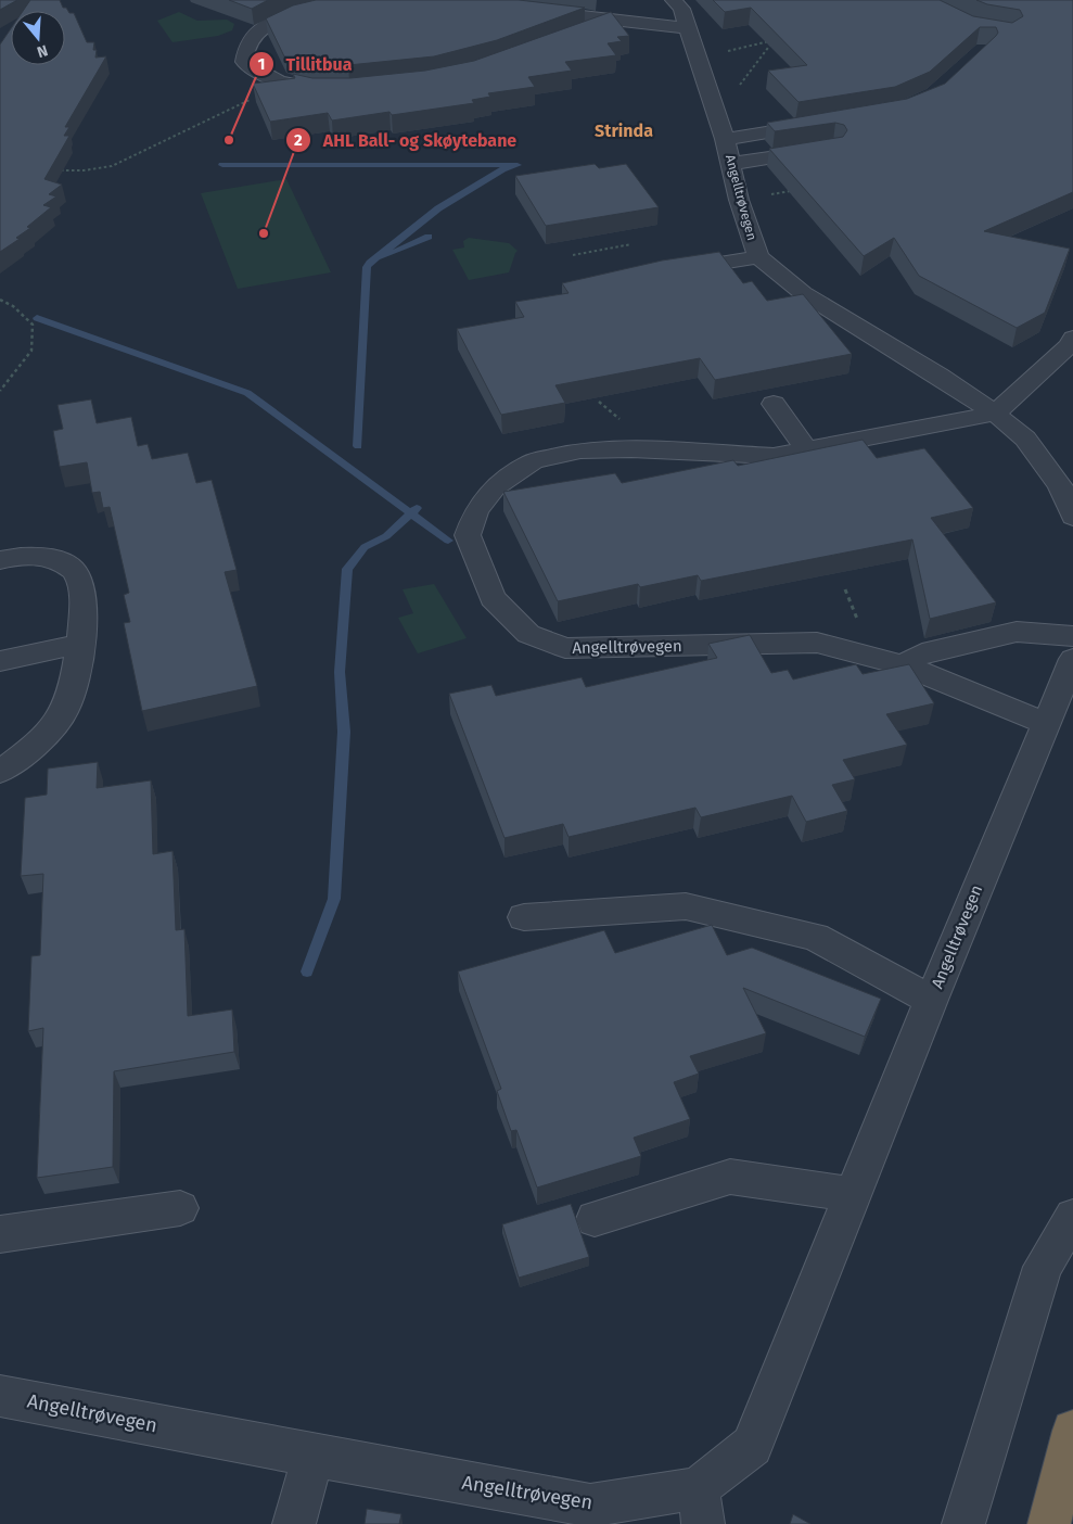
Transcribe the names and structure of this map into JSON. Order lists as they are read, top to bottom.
{
  "streets": {
    "street": ["Angelltrøvegen"]
  },
  "districts": ["Strinda"],
  "places": ["Tillitbua", "AHL Ball- og Skøytebane"],
  "north": "bottom"
}
